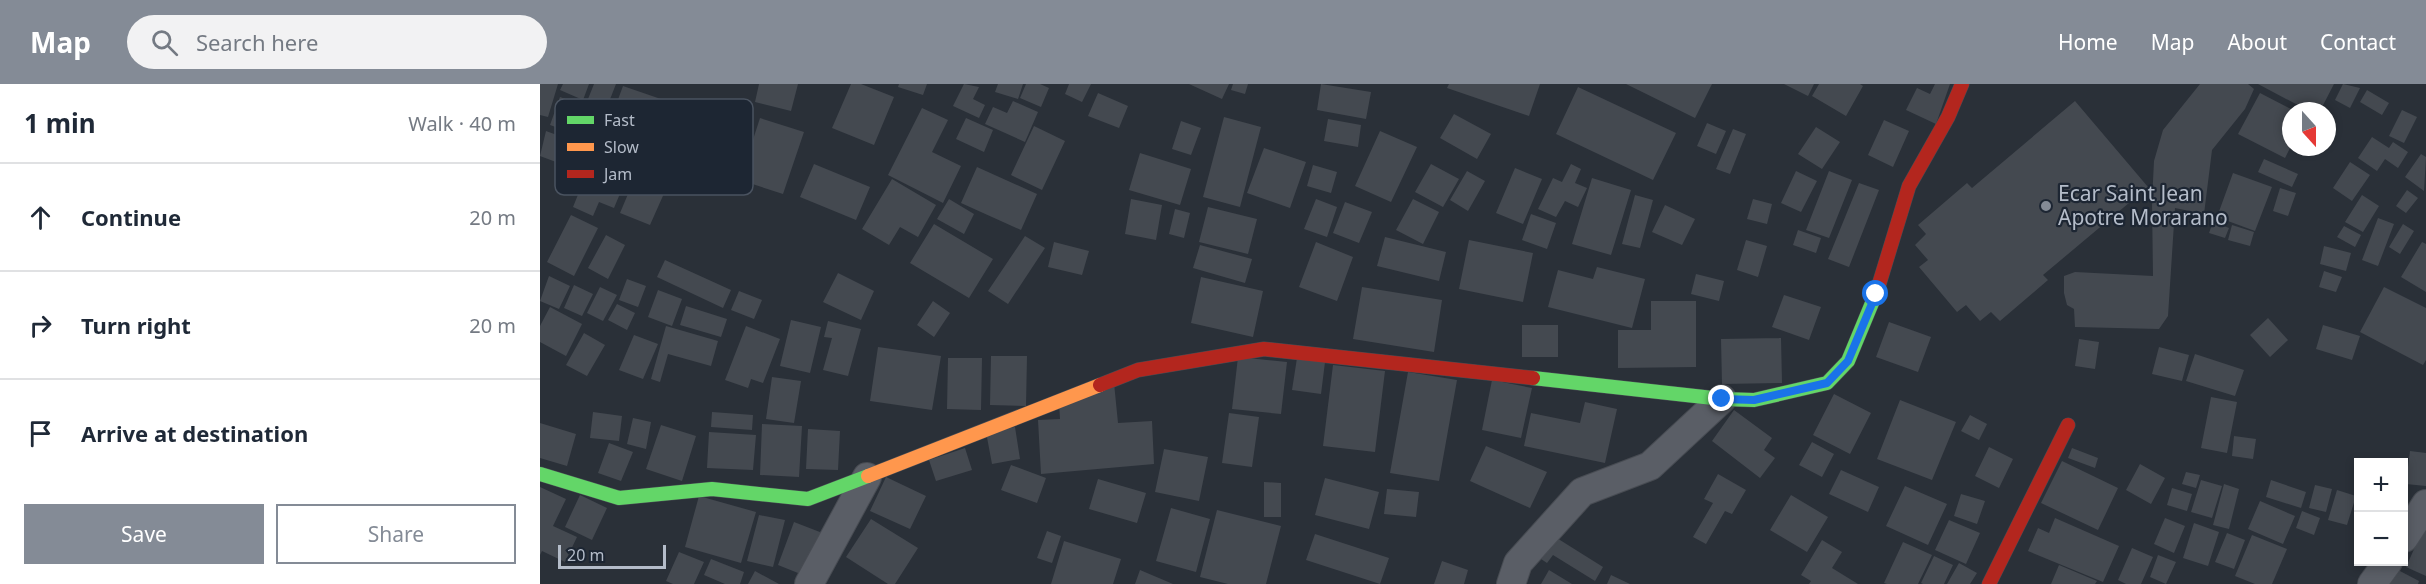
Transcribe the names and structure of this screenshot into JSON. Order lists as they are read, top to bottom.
{
  "places": ["Ecar Saint Jean Apotre Morarano"],
  "legend": ["Fast", "Slow", "Jam"],
  "scale_bar": "20 m",
  "north": "bottom",
  "page": {
    "header": "Map",
    "search": "Search here",
    "nav": [
      "Home",
      "Map",
      "About",
      "Contact"
    ],
    "heading": ["1 min", "Walk · 40 m"],
    "list": [
      ["Continue", "20 m"],
      ["Turn right", "20 m"],
      "Arrive at destination"
    ],
    "map_buttons": ["+", "−"],
    "buttons": ["Save", "Share"],
    "scale": "20 m"
  }
}
